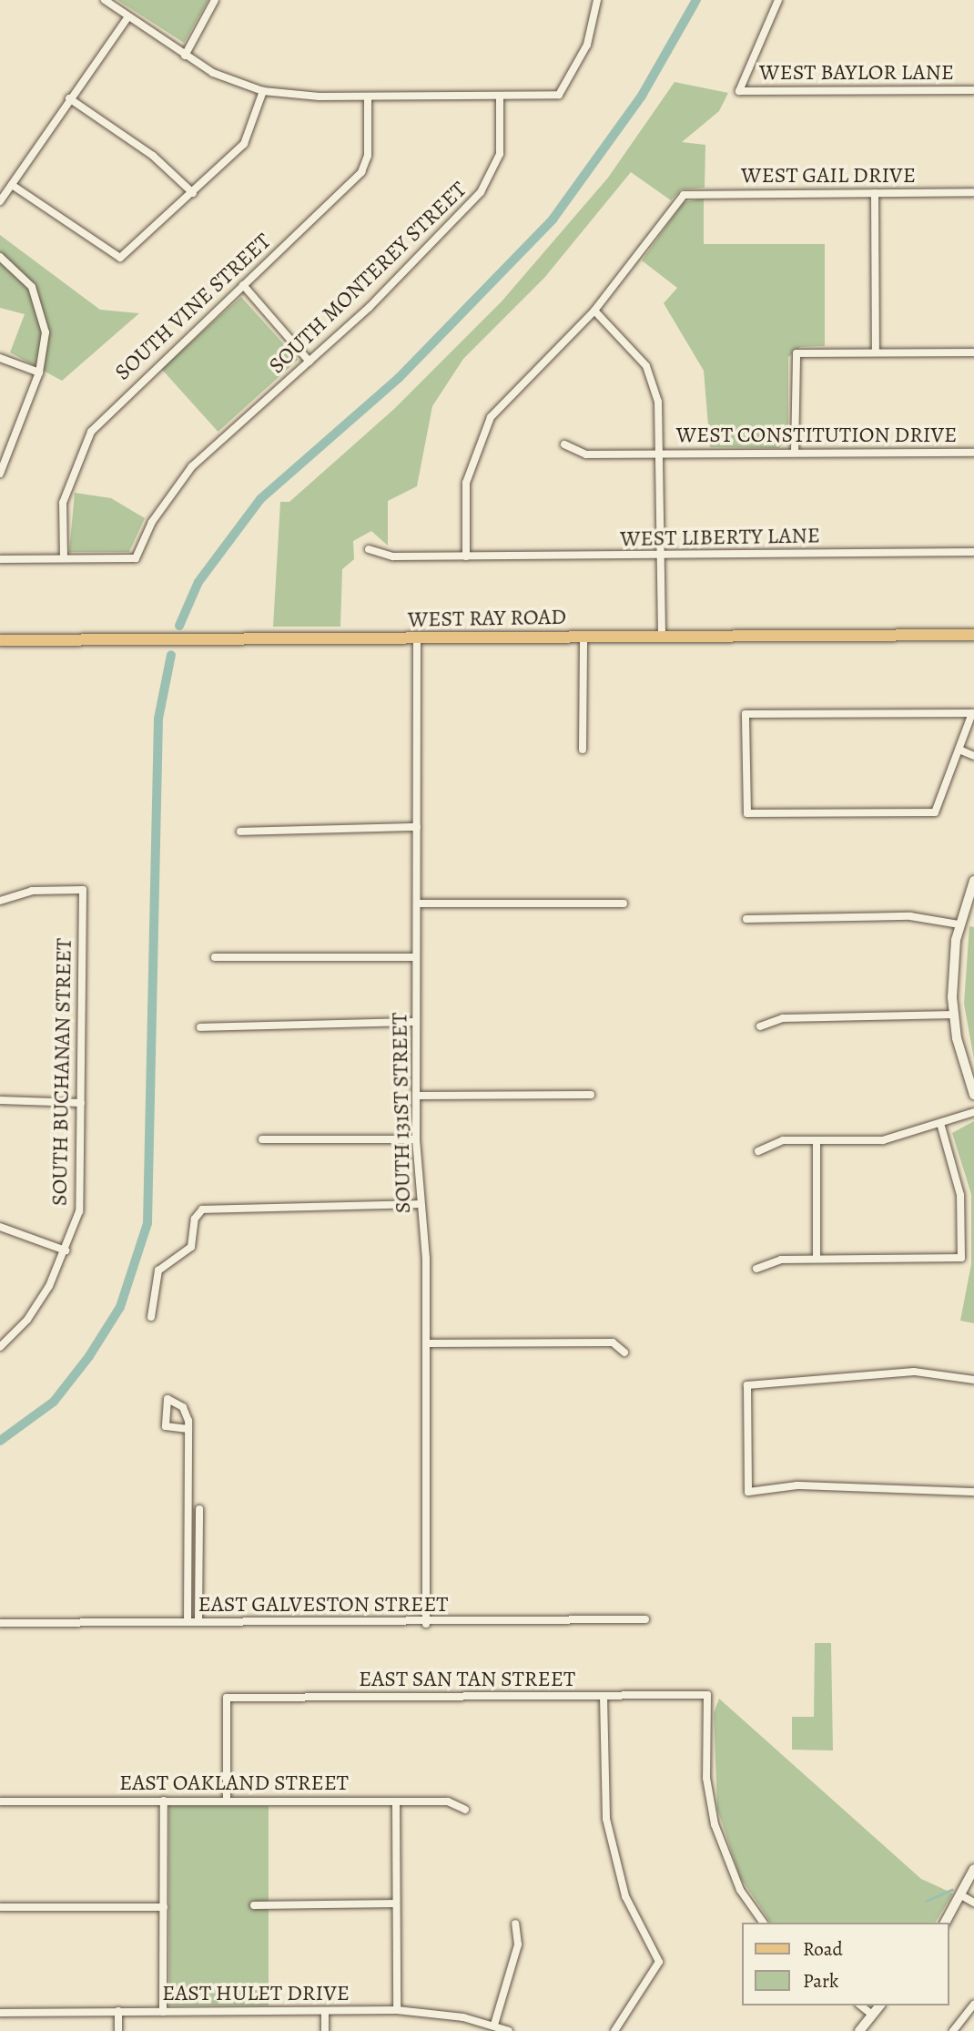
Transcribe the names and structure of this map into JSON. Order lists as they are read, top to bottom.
{
  "streets": {
    "main road": ["WEST RAY ROAD"],
    "street": [
      "WEST BAYLOR LANE",
      "WEST GAIL DRIVE",
      "SOUTH MONTEREY STREET",
      "SOUTH VINE STREET",
      "WEST CONSTITUTION DRIVE",
      "WEST LIBERTY LANE",
      "SOUTH BUCHANAN STREET",
      "SOUTH 131ST STREET",
      "EAST GALVESTON STREET",
      "EAST SAN TAN STREET",
      "EAST OAKLAND STREET",
      "EAST HULET DRIVE"
    ]
  },
  "crossings": [
    ["SOUTH MONTEREY STREET", "SOUTH VINE STREET"],
    ["WEST RAY ROAD", "SOUTH 131ST STREET"],
    ["SOUTH 131ST STREET", "EAST GALVESTON STREET"],
    ["EAST SAN TAN STREET", "EAST OAKLAND STREET"]
  ],
  "legend": ["Road", "Park"]
}
